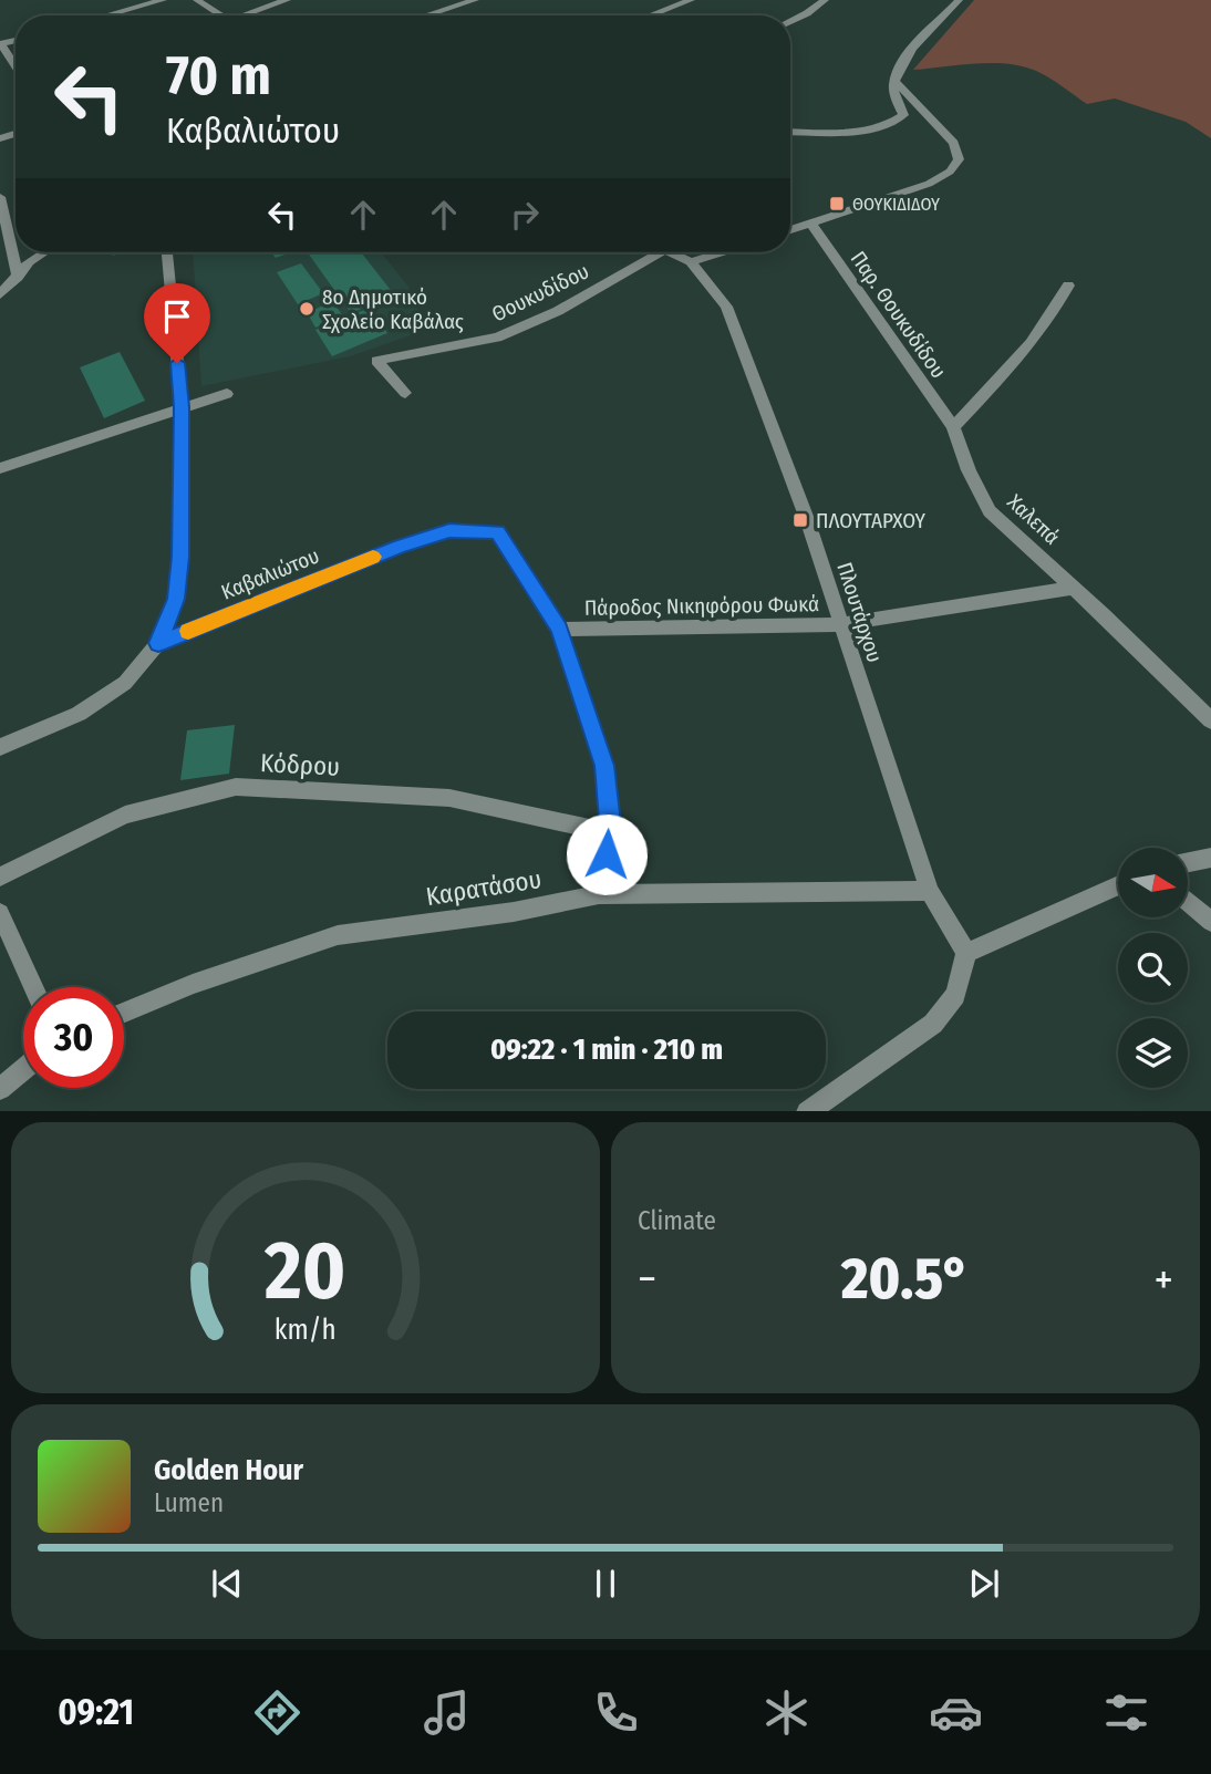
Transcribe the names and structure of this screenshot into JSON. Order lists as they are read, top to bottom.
{
  "streets": {
    "street": [
      "Θουκυδίδου",
      "Παρ. Θουκυδίδου",
      "Χαλεπά",
      "Καβαλιώτου",
      "Πάροδος Νικηφόρου Φωκά",
      "Πλουτάρχου",
      "Κόδρου",
      "Καρατάσου"
    ]
  },
  "crossings": [
    ["Παρ. Θουκυδίδου", "Χαλεπά"],
    ["Χαλεπά", "Πάροδος Νικηφόρου Φωκά"],
    ["Καβαλιώτου", "Πάροδος Νικηφόρου Φωκά"],
    ["Πάροδος Νικηφόρου Φωκά", "Πλουτάρχου"],
    ["Πλουτάρχου", "Καρατάσου"]
  ],
  "places": {
    "transit": ["ΘΟΥΚΙΔΙΔΟΥ", "ΠΛΟΥΤΑΡΧΟΥ"],
    "other": ["8ο Δημοτικό Σχολείο Καβάλας"]
  },
  "north": "right",
  "page": {
    "turn": ["70 m", "Καβαλιώτου"],
    "limit": "30",
    "trip": "09:22 · 1 min · 210 m",
    "tile": "Climate",
    "heat": ["−", "20.5°", "+"],
    "song": ["Golden Hour", "Lumen"],
    "tabs": "09:21",
    "gauge": ["20", "km/h"]
  }
}
